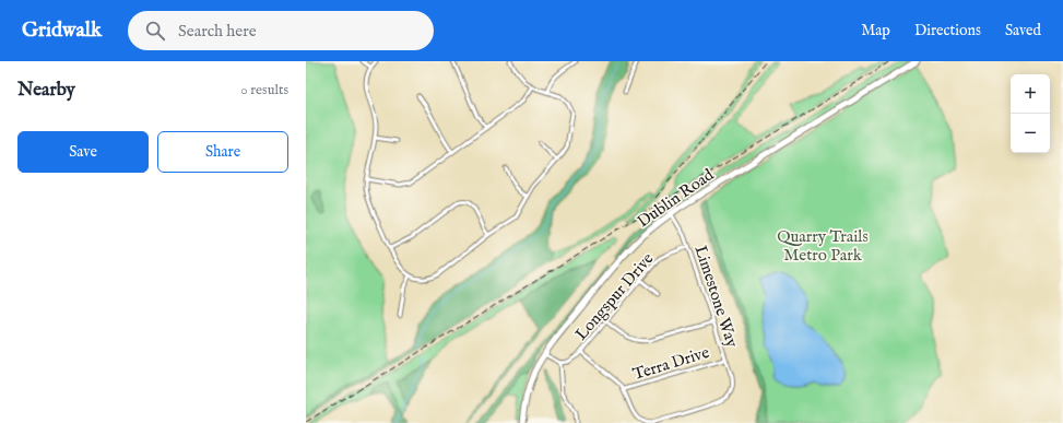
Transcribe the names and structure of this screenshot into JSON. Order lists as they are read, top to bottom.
{
  "streets": {
    "main road": ["Dublin Road"],
    "street": ["Longspur Drive", "Limestone Way", "Terra Drive"]
  },
  "crossings": [
    ["Dublin Road", "Limestone Way"],
    ["Longspur Drive", "Limestone Way"],
    ["Limestone Way", "Terra Drive"]
  ],
  "parks": ["Quarry Trails Metro Park"],
  "page": {
    "header": "Gridwalk",
    "search": "Search here",
    "nav": ["Map", "Directions", "Saved"],
    "heading": ["Nearby", "0 results"],
    "map_buttons": ["+", "−"],
    "buttons": ["Save", "Share"]
  }
}
